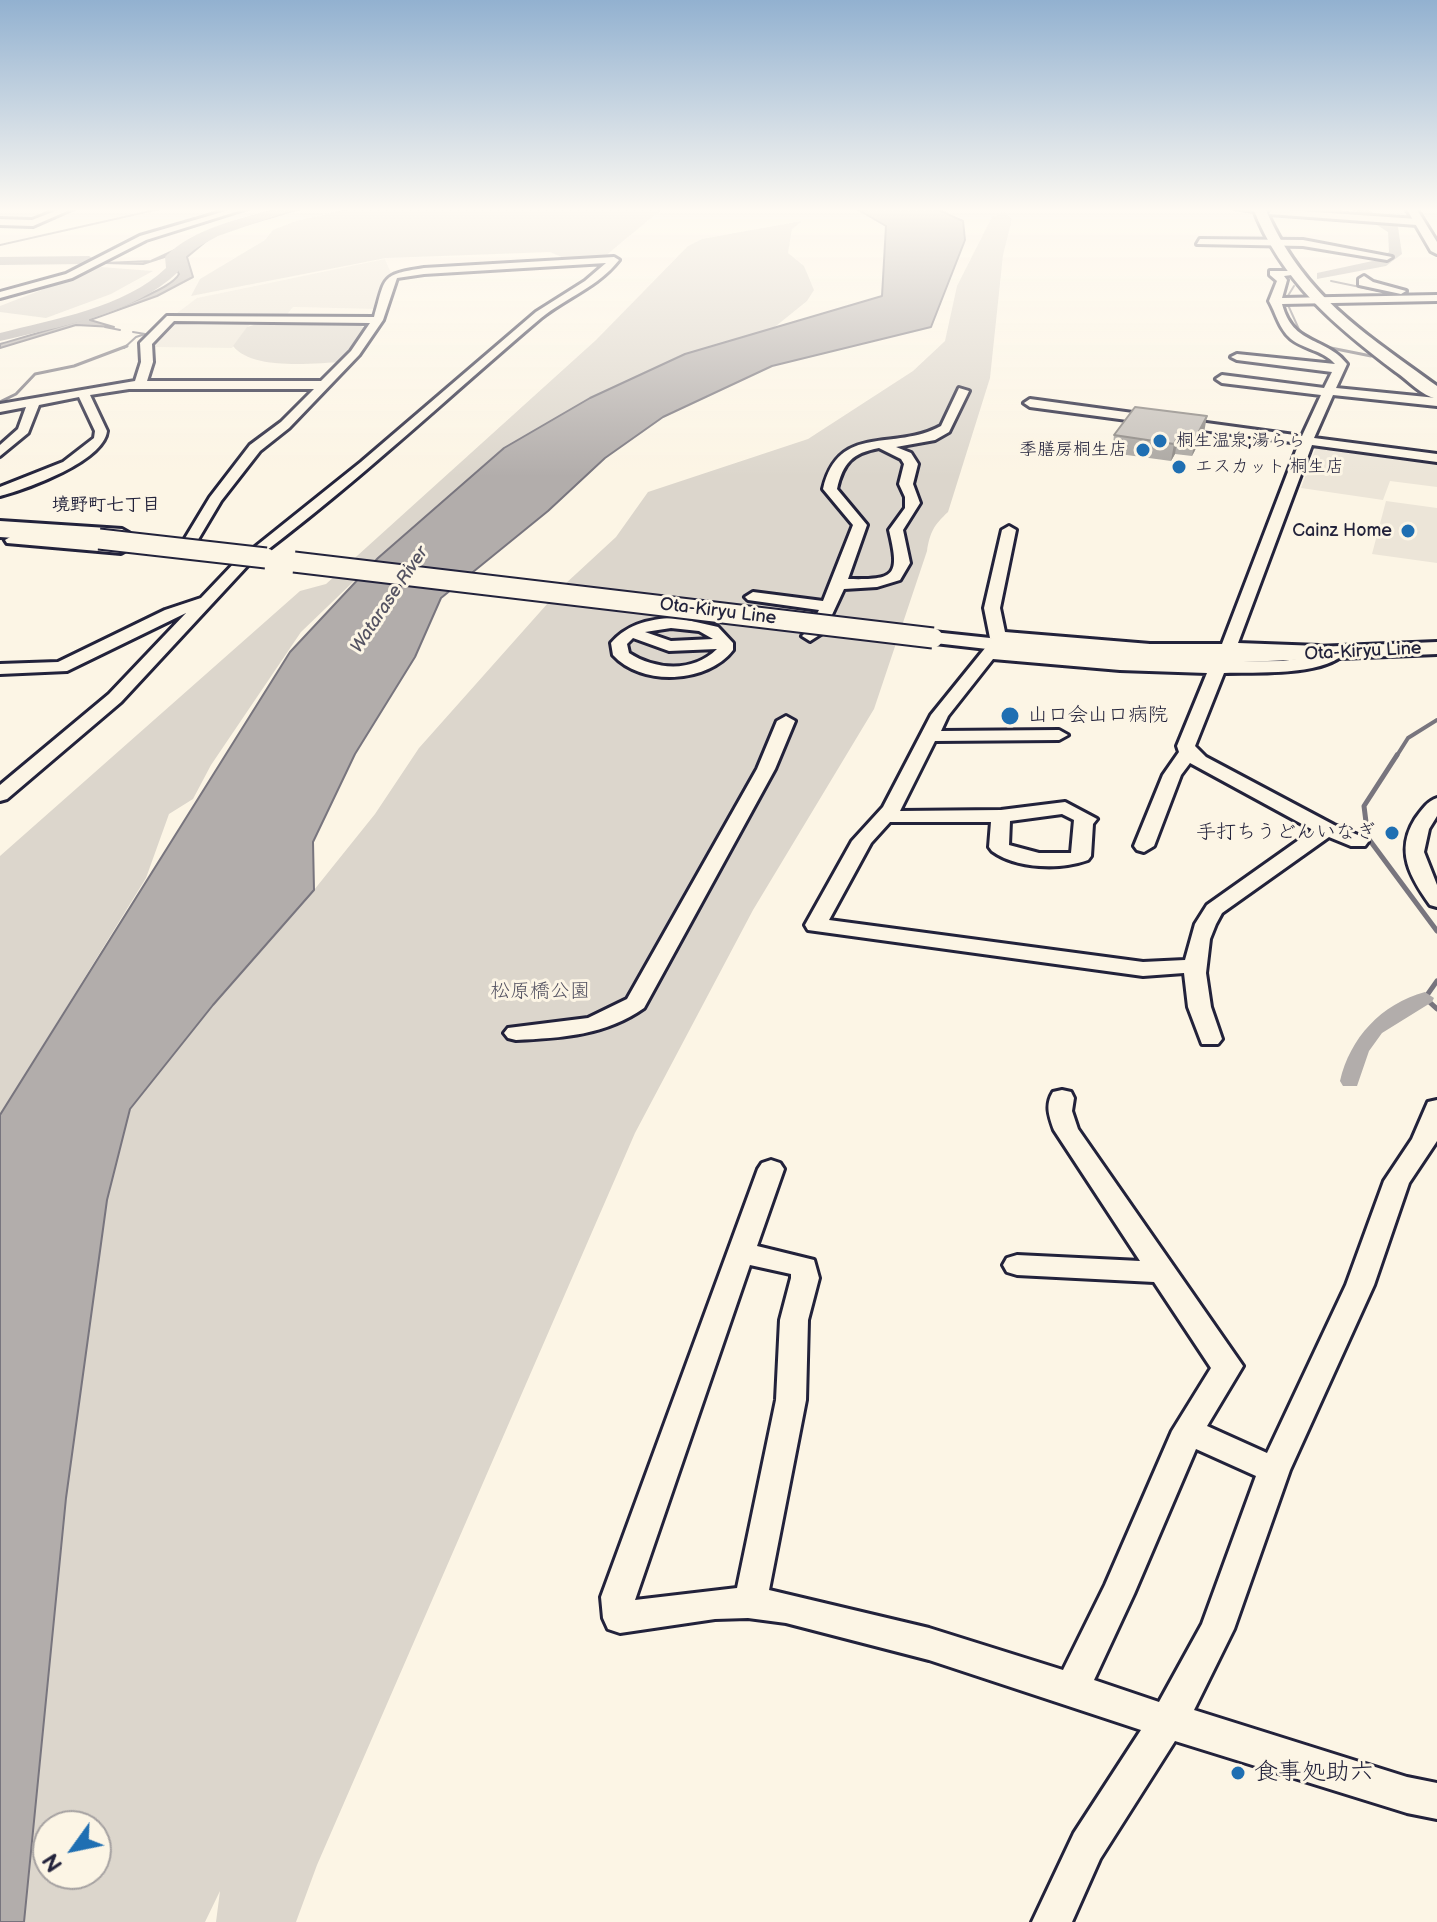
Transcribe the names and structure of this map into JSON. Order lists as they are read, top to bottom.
{
  "streets": {
    "main road": ["Ota-Kiryu Line"]
  },
  "districts": ["境野町七丁目"],
  "water": ["Watarase River"],
  "parks": ["松原橋公園"],
  "places": [
    "桐生温泉;湯らら",
    "季膳房桐生店",
    "エスカット 桐生店",
    "Cainz Home",
    "山口会山口病院",
    "手打ちうどんいなぎ",
    "食事処助六"
  ],
  "north": "bottom left"
}
